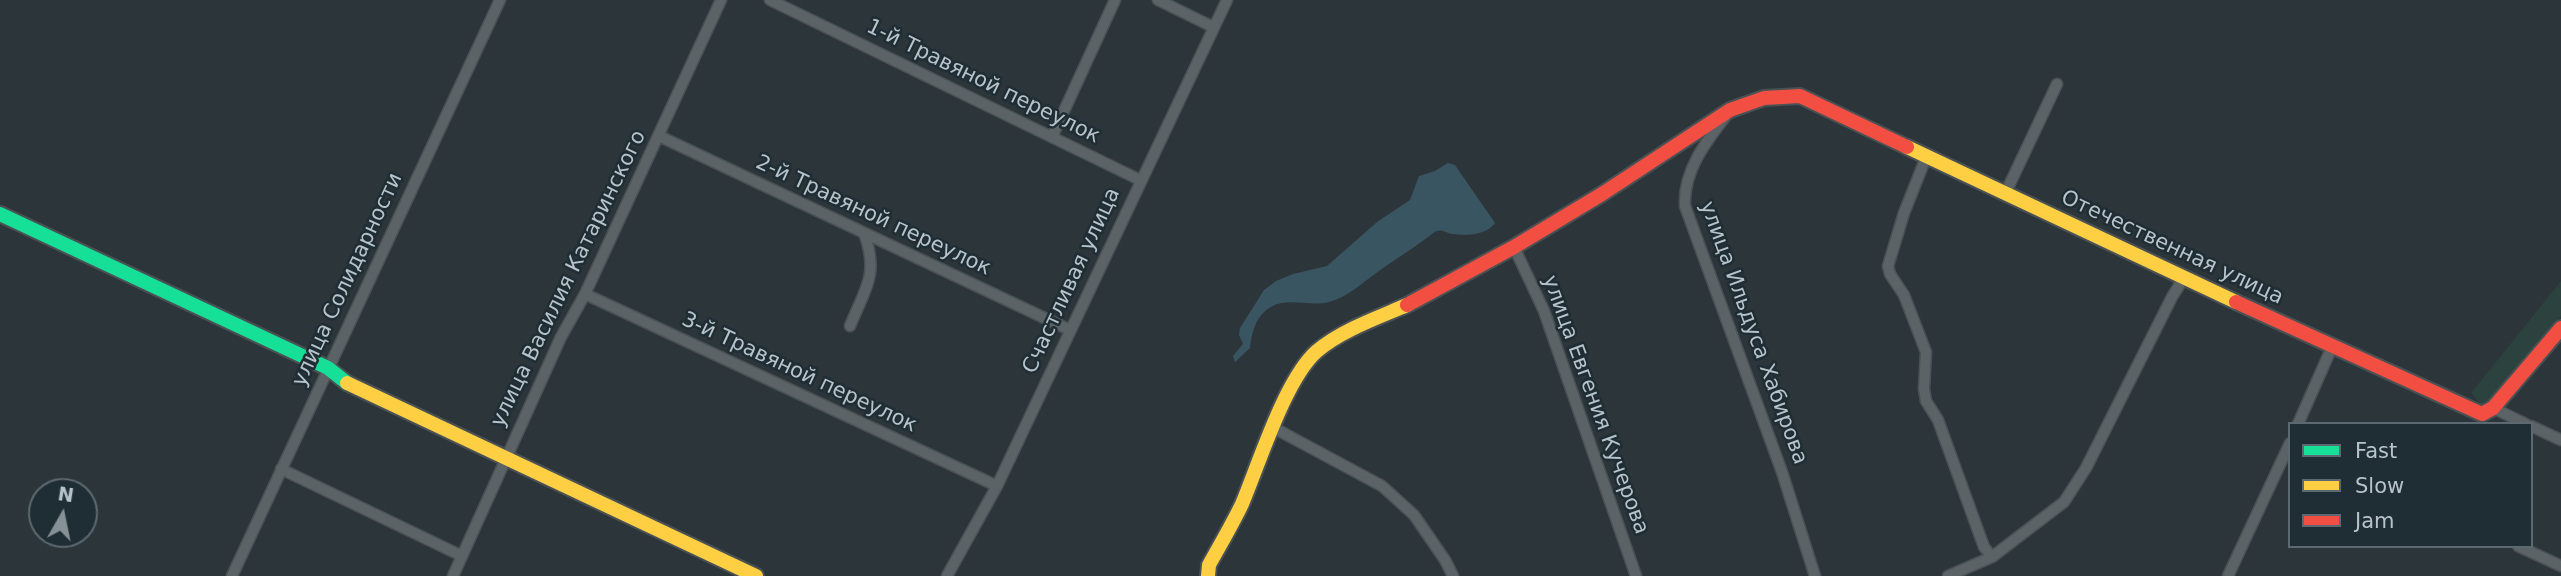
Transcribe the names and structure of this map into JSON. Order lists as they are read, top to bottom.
{
  "streets": {
    "street": [
      "1-й Травяной переулок",
      "2-й Травяной переулок",
      "Отечественная улица",
      "улица Василия Катаринского",
      "улица Солидарности",
      "Счастливая улица",
      "улица Ильдуса Хабирова",
      "3-й Травяной переулок",
      "улица Евгения Кучерова"
    ]
  },
  "crossings": [
    ["1-й Травяной переулок", "Счастливая улица"],
    ["2-й Травяной переулок", "улица Василия Катаринского"],
    ["2-й Травяной переулок", "Счастливая улица"],
    ["Отечественная улица", "улица Ильдуса Хабирова"],
    ["улица Василия Катаринского", "3-й Травяной переулок"],
    ["Счастливая улица", "3-й Травяной переулок"]
  ],
  "legend": ["Fast", "Slow", "Jam"],
  "north": "top"
}
